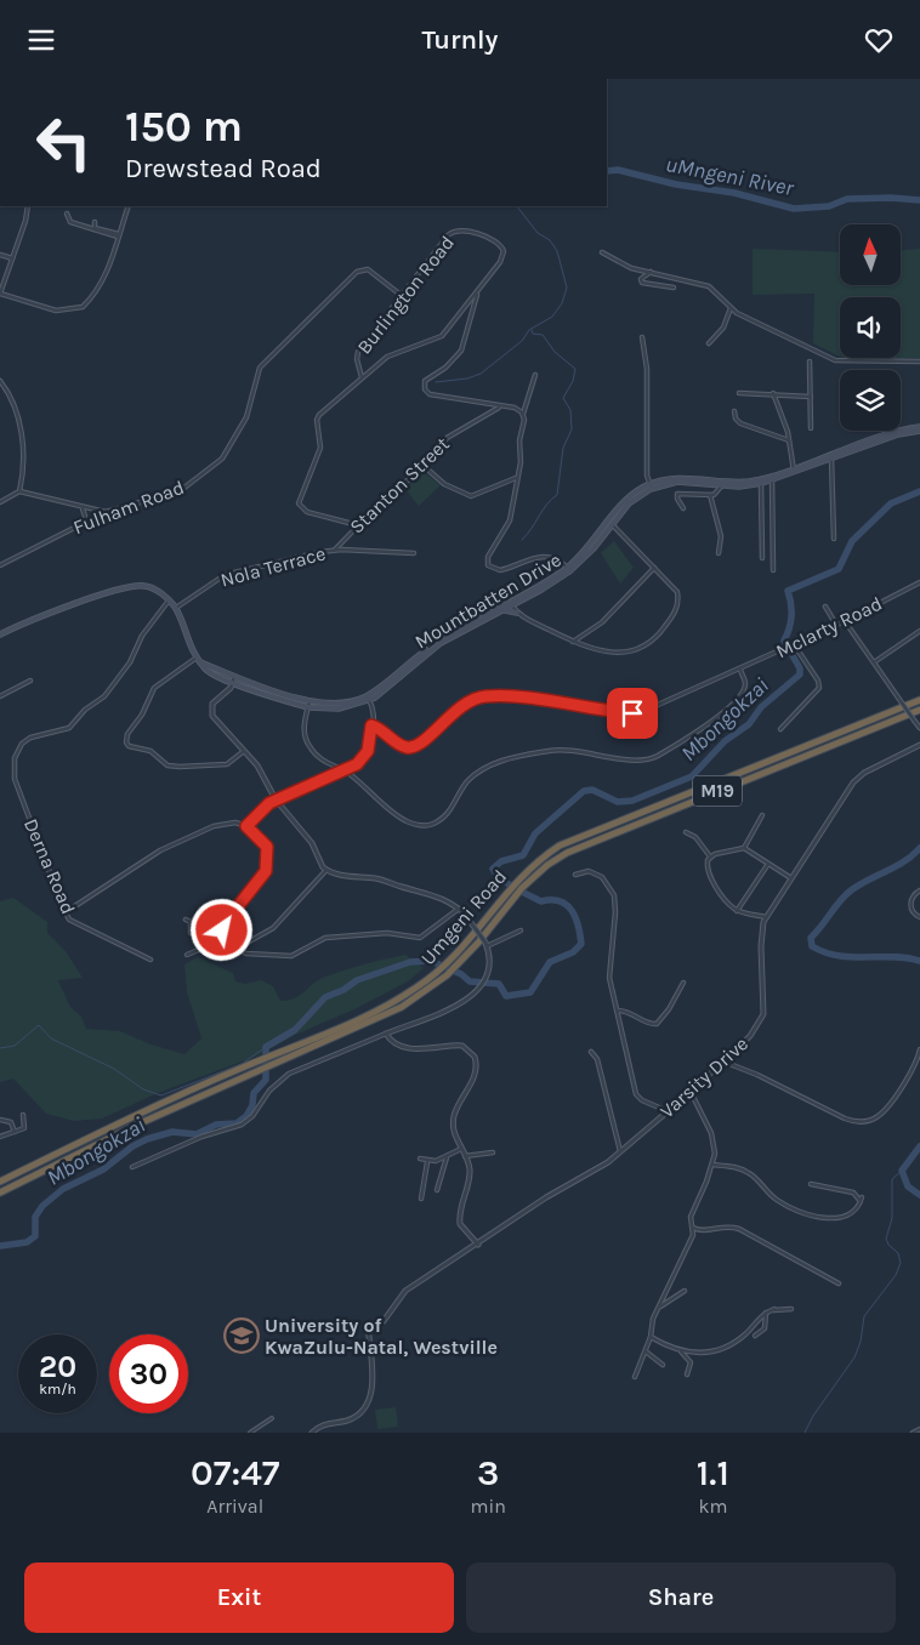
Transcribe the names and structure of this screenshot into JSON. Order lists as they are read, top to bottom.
{
  "streets": {
    "highway": ["M19", "Umgeni Road"],
    "main road": ["Mountbatten Drive"],
    "street": [
      "Burlington Road",
      "Stanton Street",
      "Fulham Road",
      "Nola Terrace",
      "Mclarty Road",
      "Derna Road",
      "Varsity Drive"
    ]
  },
  "crossings": [
    ["Burlington Road", "Fulham Road"],
    ["Stanton Street", "Nola Terrace"]
  ],
  "water": ["uMngeni River", "Mbongokzai"],
  "places": {
    "school or university": ["University of KwaZulu-Natal, Westville"]
  },
  "north": "top",
  "page": {
    "header": "Turnly",
    "turn": ["150 m", "Drewstead Road"],
    "speed": "20 km/h",
    "limit": "30",
    "eta": [
      "07:47",
      "Arrival",
      "3",
      "min",
      "1.1",
      "km"
    ],
    "buttons": ["Exit", "Share"]
  }
}
